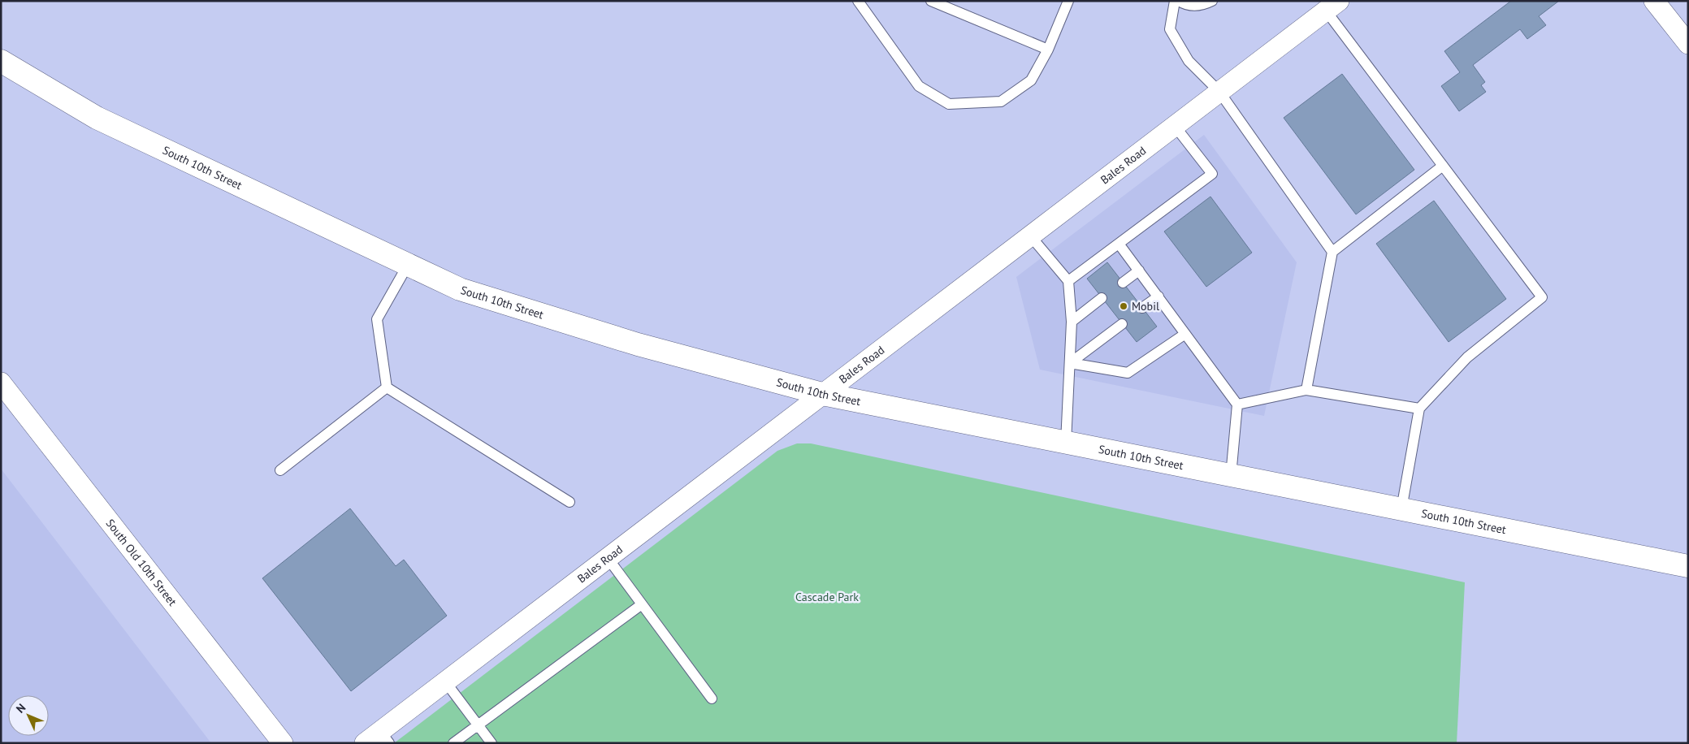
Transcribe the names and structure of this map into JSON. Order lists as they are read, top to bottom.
{
  "streets": {
    "main road": ["South 10th Street"],
    "street": ["Bales Road", "South Old 10th Street"]
  },
  "crossings": [
    ["Bales Road", "South 10th Street"]
  ],
  "parks": ["Cascade Park"],
  "places": ["Mobil"],
  "north": "top left"
}
